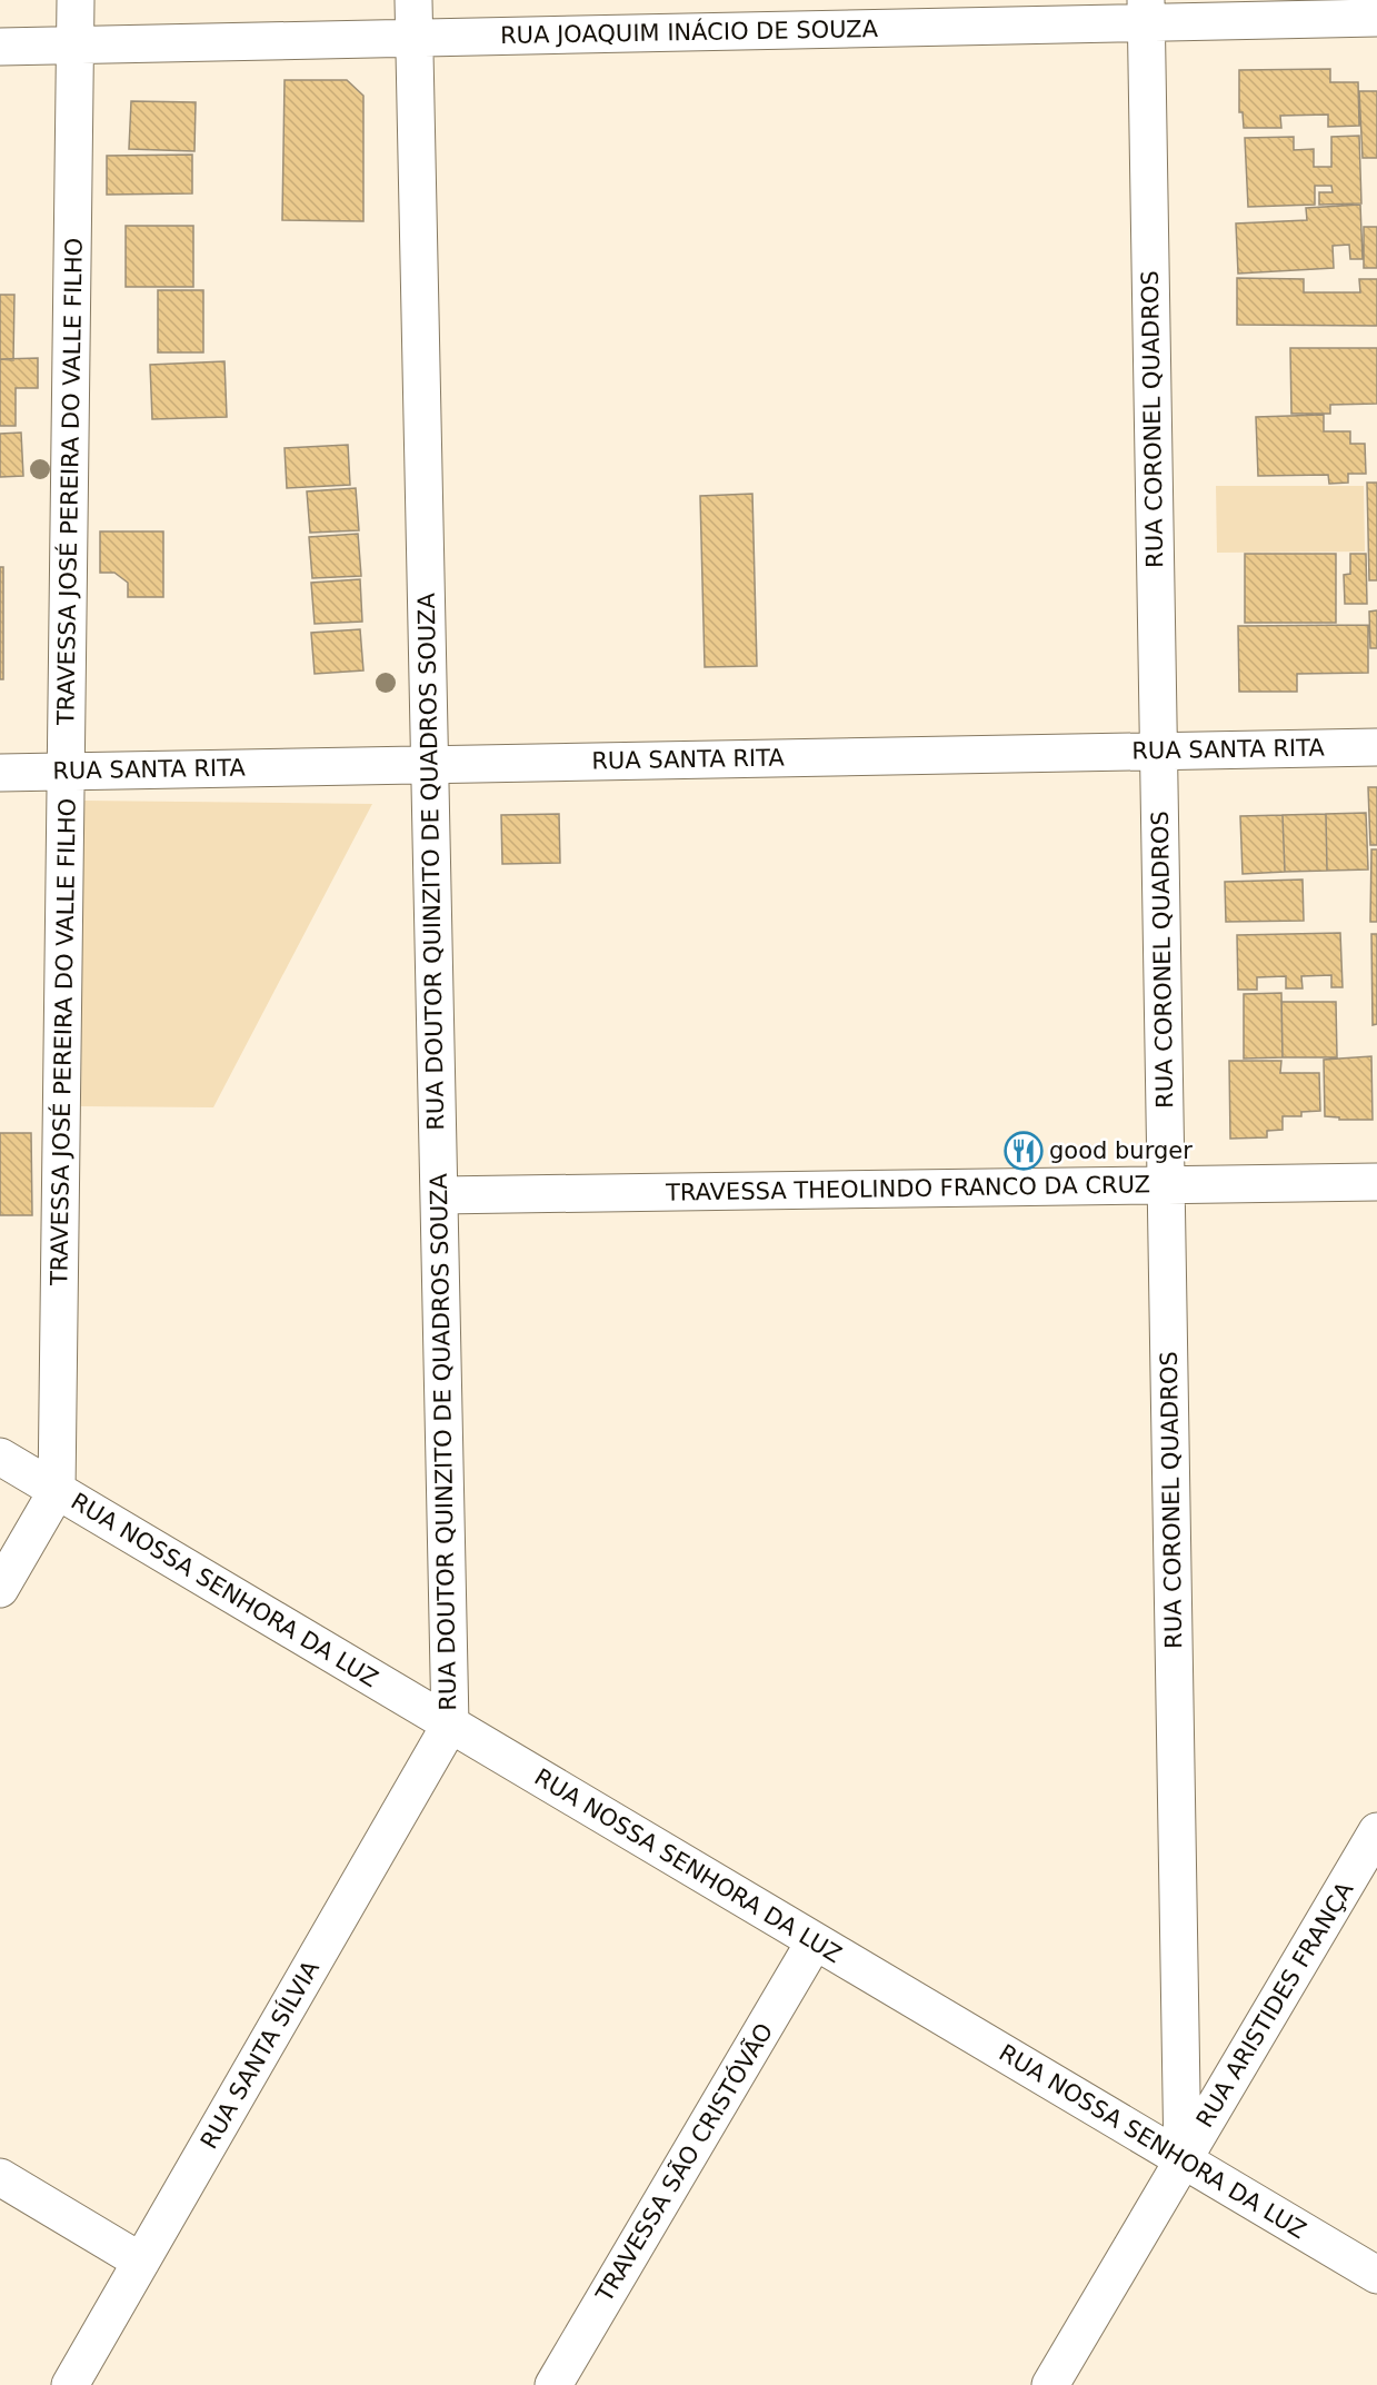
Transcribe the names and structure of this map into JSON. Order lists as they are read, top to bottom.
{
  "streets": {
    "street": [
      "RUA JOAQUIM INÁCIO DE SOUZA",
      "RUA CORONEL QUADROS",
      "TRAVESSA JOSÉ PEREIRA DO VALLE FILHO",
      "RUA SANTA RITA",
      "RUA DOUTOR QUINZITO DE QUADROS SOUZA",
      "TRAVESSA THEOLINDO FRANCO DA CRUZ",
      "RUA NOSSA SENHORA DA LUZ",
      "RUA ARISTIDES FRANÇA",
      "RUA SANTA SÍLVIA",
      "TRAVESSA SÃO CRISTÓVÃO"
    ]
  },
  "crossings": [
    ["RUA JOAQUIM INÁCIO DE SOUZA", "RUA CORONEL QUADROS"],
    ["RUA JOAQUIM INÁCIO DE SOUZA", "TRAVESSA JOSÉ PEREIRA DO VALLE FILHO"],
    ["RUA JOAQUIM INÁCIO DE SOUZA", "RUA DOUTOR QUINZITO DE QUADROS SOUZA"],
    ["RUA CORONEL QUADROS", "RUA SANTA RITA"],
    ["RUA CORONEL QUADROS", "TRAVESSA THEOLINDO FRANCO DA CRUZ"],
    ["RUA CORONEL QUADROS", "RUA NOSSA SENHORA DA LUZ"],
    ["RUA CORONEL QUADROS", "RUA ARISTIDES FRANÇA"],
    ["TRAVESSA JOSÉ PEREIRA DO VALLE FILHO", "RUA SANTA RITA"],
    ["TRAVESSA JOSÉ PEREIRA DO VALLE FILHO", "RUA NOSSA SENHORA DA LUZ"],
    ["RUA SANTA RITA", "RUA DOUTOR QUINZITO DE QUADROS SOUZA"],
    ["RUA DOUTOR QUINZITO DE QUADROS SOUZA", "TRAVESSA THEOLINDO FRANCO DA CRUZ"],
    ["RUA DOUTOR QUINZITO DE QUADROS SOUZA", "RUA NOSSA SENHORA DA LUZ"],
    ["RUA DOUTOR QUINZITO DE QUADROS SOUZA", "RUA SANTA SÍLVIA"],
    ["RUA NOSSA SENHORA DA LUZ", "RUA ARISTIDES FRANÇA"],
    ["RUA NOSSA SENHORA DA LUZ", "RUA SANTA SÍLVIA"],
    ["RUA NOSSA SENHORA DA LUZ", "TRAVESSA SÃO CRISTÓVÃO"]
  ],
  "places": {
    "restaurant": ["good burger"]
  }
}
